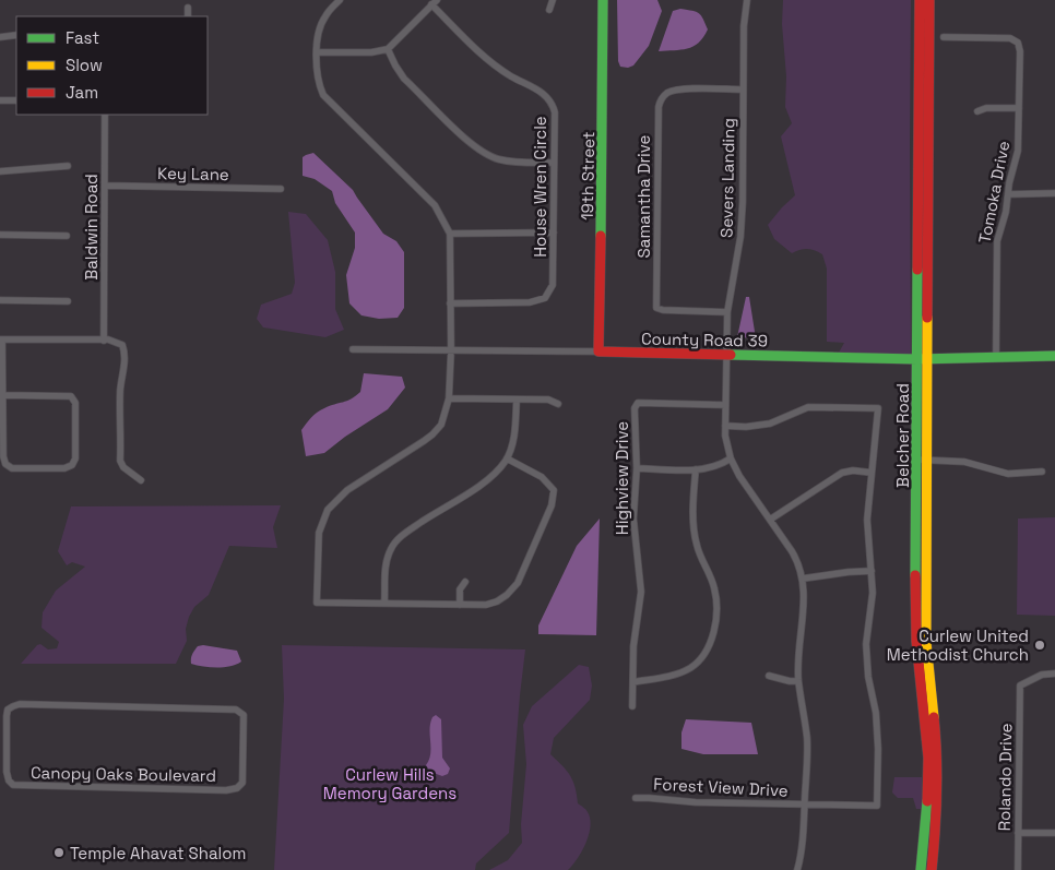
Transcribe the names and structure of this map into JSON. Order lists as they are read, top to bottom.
{
  "streets": {
    "main road": ["19th Street", "County Road 39", "Belcher Road"],
    "street": [
      "Key Lane",
      "Severs Landing",
      "House Wren Circle",
      "Tomoka Drive",
      "Samantha Drive",
      "Baldwin Road",
      "Highview Drive",
      "Canopy Oaks Boulevard",
      "Rolando Drive",
      "Forest View Drive"
    ]
  },
  "crossings": [
    ["Key Lane", "Baldwin Road"],
    ["19th Street", "County Road 39"],
    ["Severs Landing", "Samantha Drive"],
    ["Severs Landing", "County Road 39"],
    ["Severs Landing", "Highview Drive"],
    ["Tomoka Drive", "County Road 39"],
    ["County Road 39", "Belcher Road"]
  ],
  "parks": ["Curlew Hills Memory Gardens"],
  "places": ["Curlew United Methodist Church", "Temple Ahavat Shalom"],
  "legend": ["Fast", "Slow", "Jam"]
}
